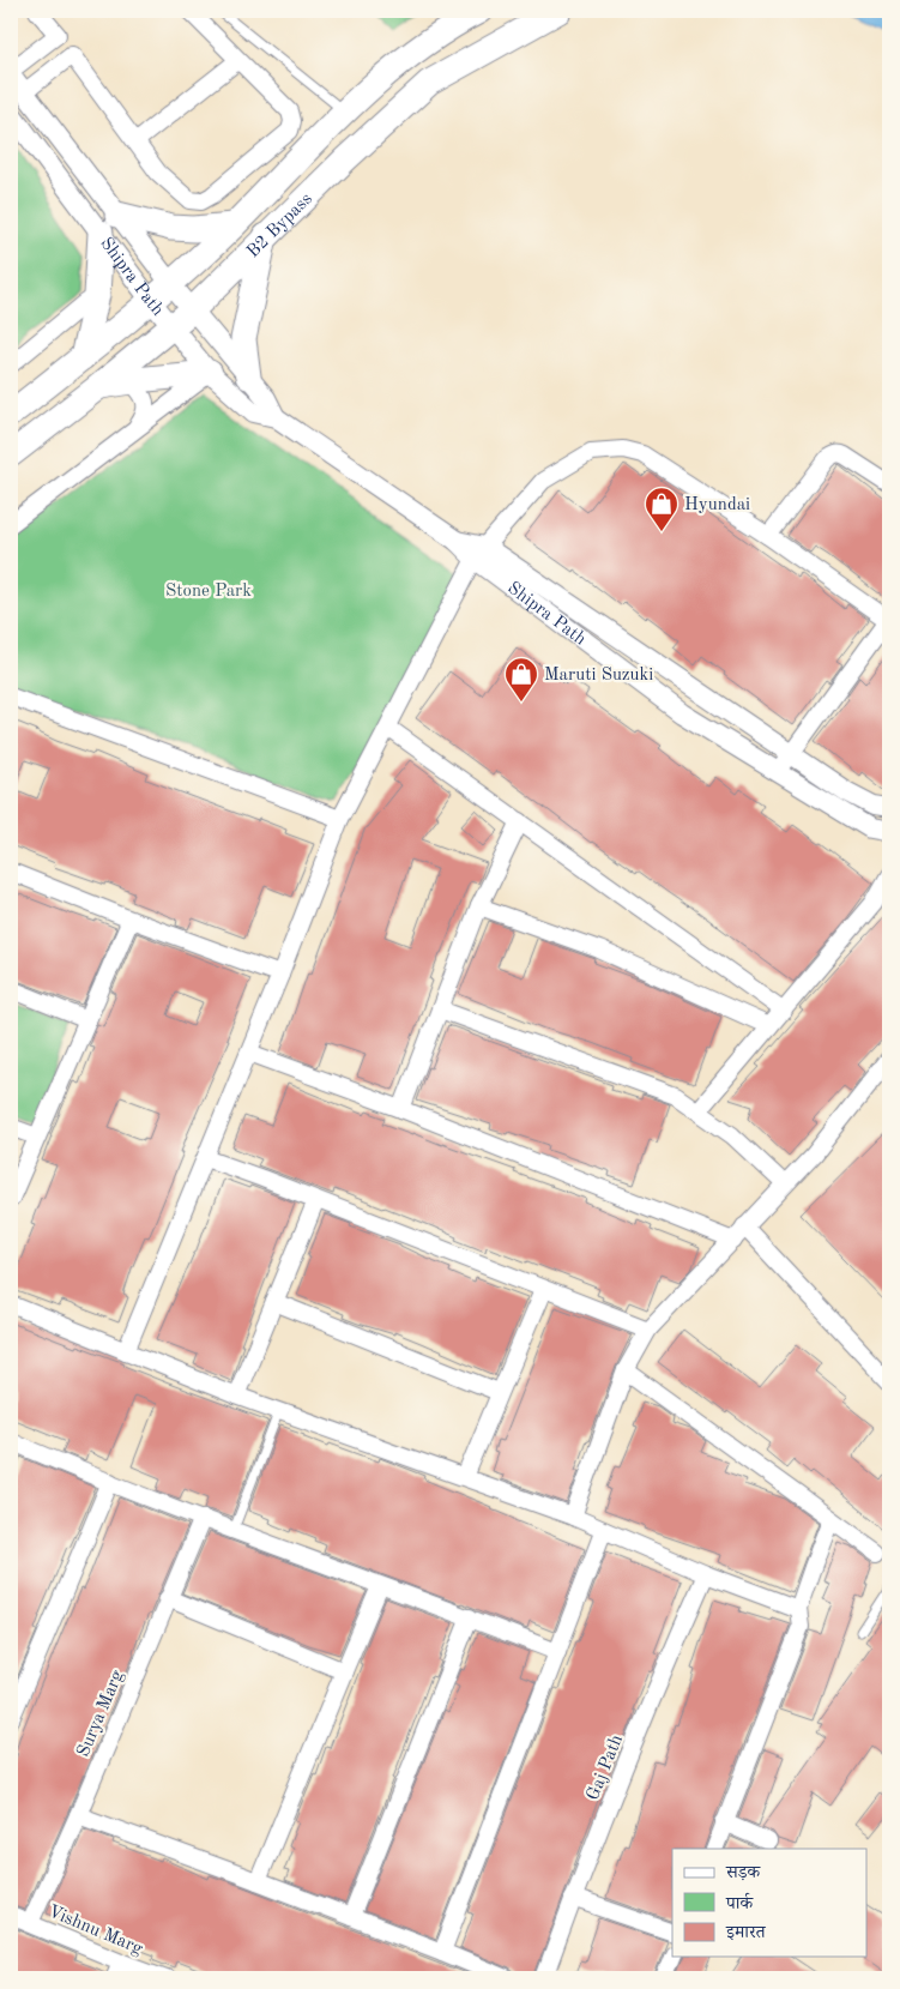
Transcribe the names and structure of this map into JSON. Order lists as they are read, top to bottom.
{
  "streets": {
    "main road": ["B2 Bypass"],
    "street": [
      "Shipra Path",
      "Surya Marg",
      "Gaj Path",
      "Vishnu Marg"
    ]
  },
  "crossings": [
    ["B2 Bypass", "Shipra Path"],
    ["Surya Marg", "Vishnu Marg"]
  ],
  "parks": ["Stone Park"],
  "places": {
    "shop": ["Hyundai", "Maruti Suzuki"]
  },
  "legend": ["सड़क", "पार्क", "इमारत"]
}
